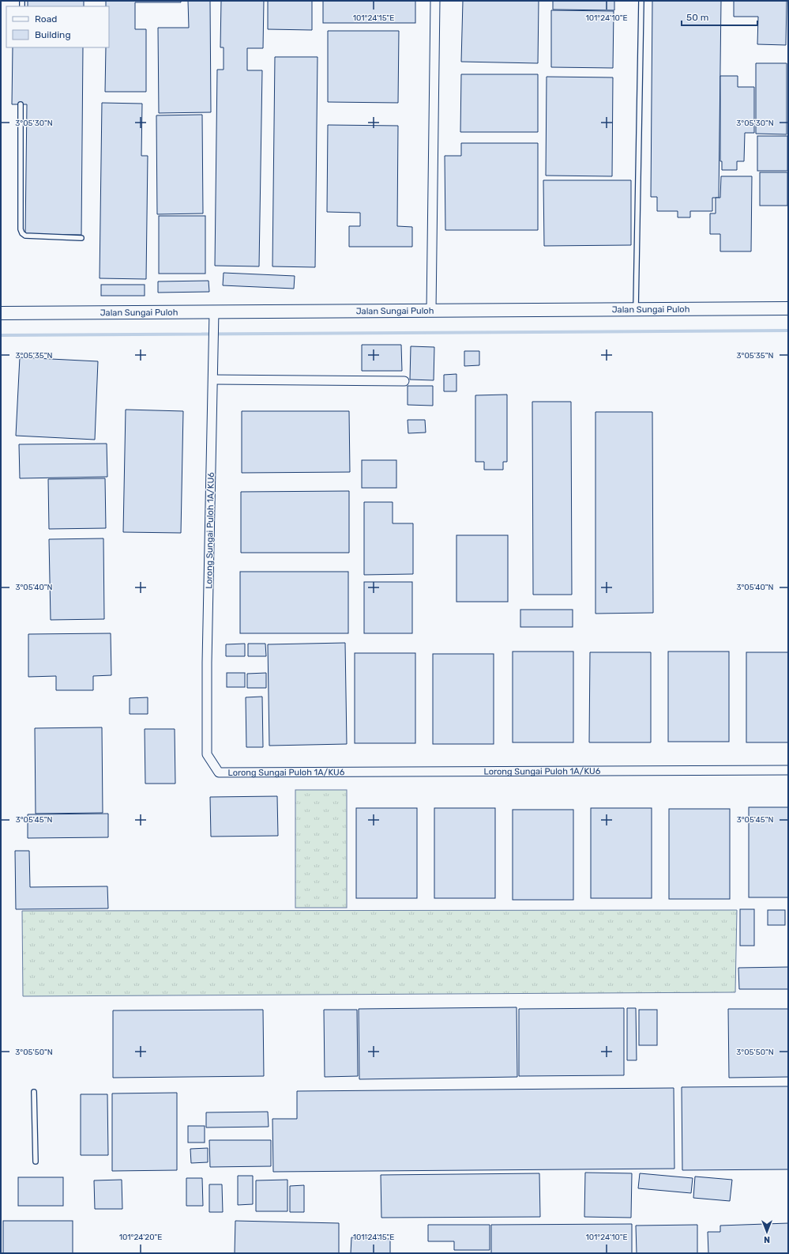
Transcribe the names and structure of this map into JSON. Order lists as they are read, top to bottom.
{
  "streets": {
    "street": ["Jalan Sungai Puloh", "Lorong Sungai Puloh 1A/KU6"]
  },
  "crossings": [
    ["Jalan Sungai Puloh", "Lorong Sungai Puloh 1A/KU6"]
  ],
  "legend": ["Road", "Building"],
  "scale_bar": "50 m",
  "north": "bottom",
  "coordinates": [
    "101°24'15\"E",
    "101°24'10\"E",
    "3°05'30\"N",
    "3°05'35\"N",
    "3°05'40\"N",
    "3°05'45\"N",
    "3°05'50\"N",
    "101°24'20\"E"
  ]
}
